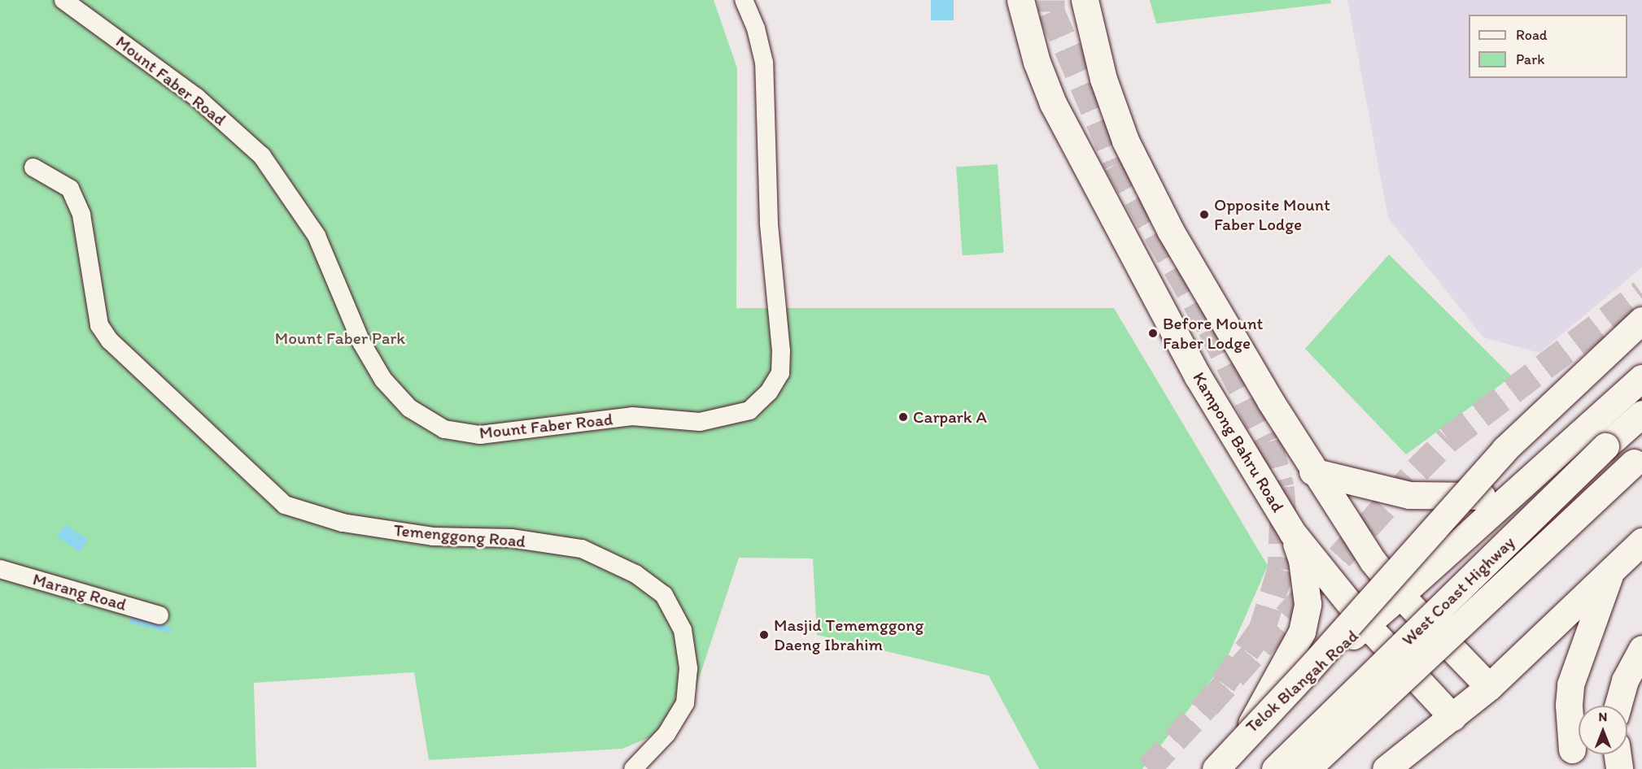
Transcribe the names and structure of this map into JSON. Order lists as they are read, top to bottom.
{
  "streets": {
    "main road": ["Kampong Bahru Road", "West Coast Highway", "Telok Blangah Road"],
    "street": ["Mount Faber Road", "Temenggong Road", "Marang Road"]
  },
  "crossings": [
    ["Kampong Bahru Road", "Telok Blangah Road"]
  ],
  "parks": ["Mount Faber Park"],
  "places": [
    "Opposite Mount Faber Lodge",
    "Before Mount Faber Lodge",
    "Carpark A",
    "Masjid Tememggong Daeng Ibrahim"
  ],
  "legend": ["Road", "Park"],
  "north": "top"
}
